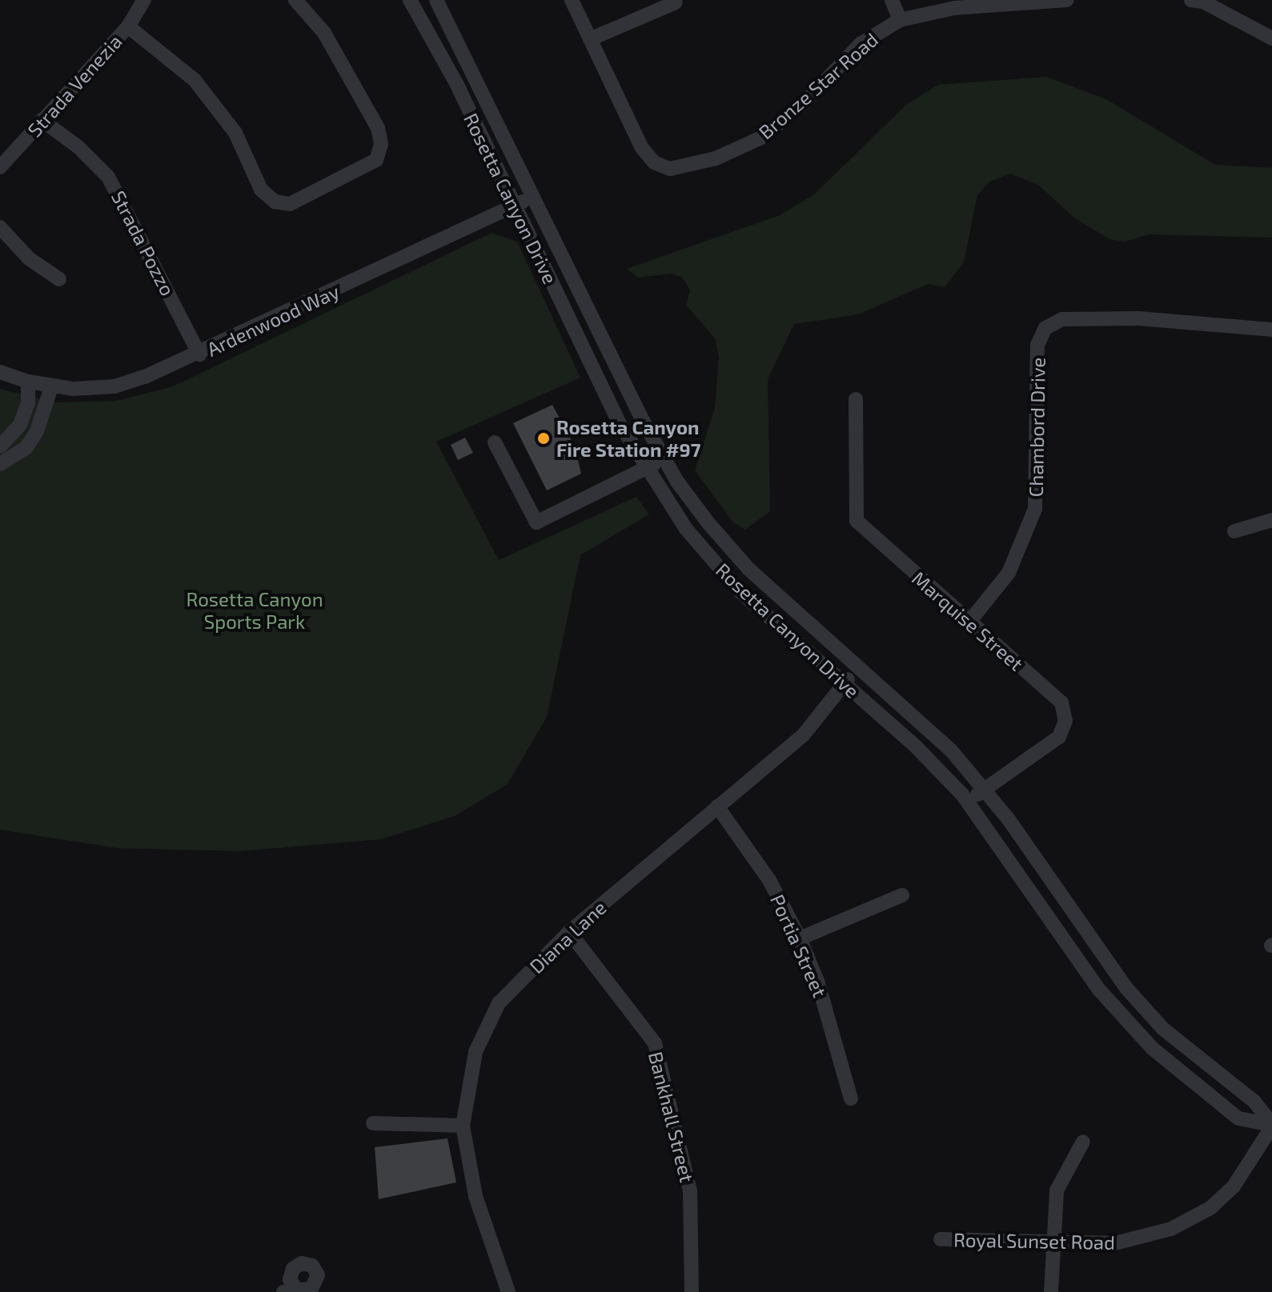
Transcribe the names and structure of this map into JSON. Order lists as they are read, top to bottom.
{
  "streets": {
    "street": [
      "Strada Venezia",
      "Bronze Star Road",
      "Rosetta Canyon Drive",
      "Strada Pozzo",
      "Ardenwood Way",
      "Chambord Drive",
      "Marquise Street",
      "Diana Lane",
      "Portia Street",
      "Bankhall Street",
      "Royal Sunset Road"
    ]
  },
  "crossings": [
    ["Strada Venezia", "Strada Pozzo"],
    ["Rosetta Canyon Drive", "Ardenwood Way"],
    ["Rosetta Canyon Drive", "Marquise Street"],
    ["Rosetta Canyon Drive", "Diana Lane"],
    ["Rosetta Canyon Drive", "Royal Sunset Road"],
    ["Strada Pozzo", "Ardenwood Way"],
    ["Chambord Drive", "Marquise Street"],
    ["Diana Lane", "Portia Street"],
    ["Diana Lane", "Bankhall Street"]
  ],
  "parks": ["Rosetta Canyon Sports Park"],
  "places": ["Rosetta Canyon Fire Station #97"]
}
